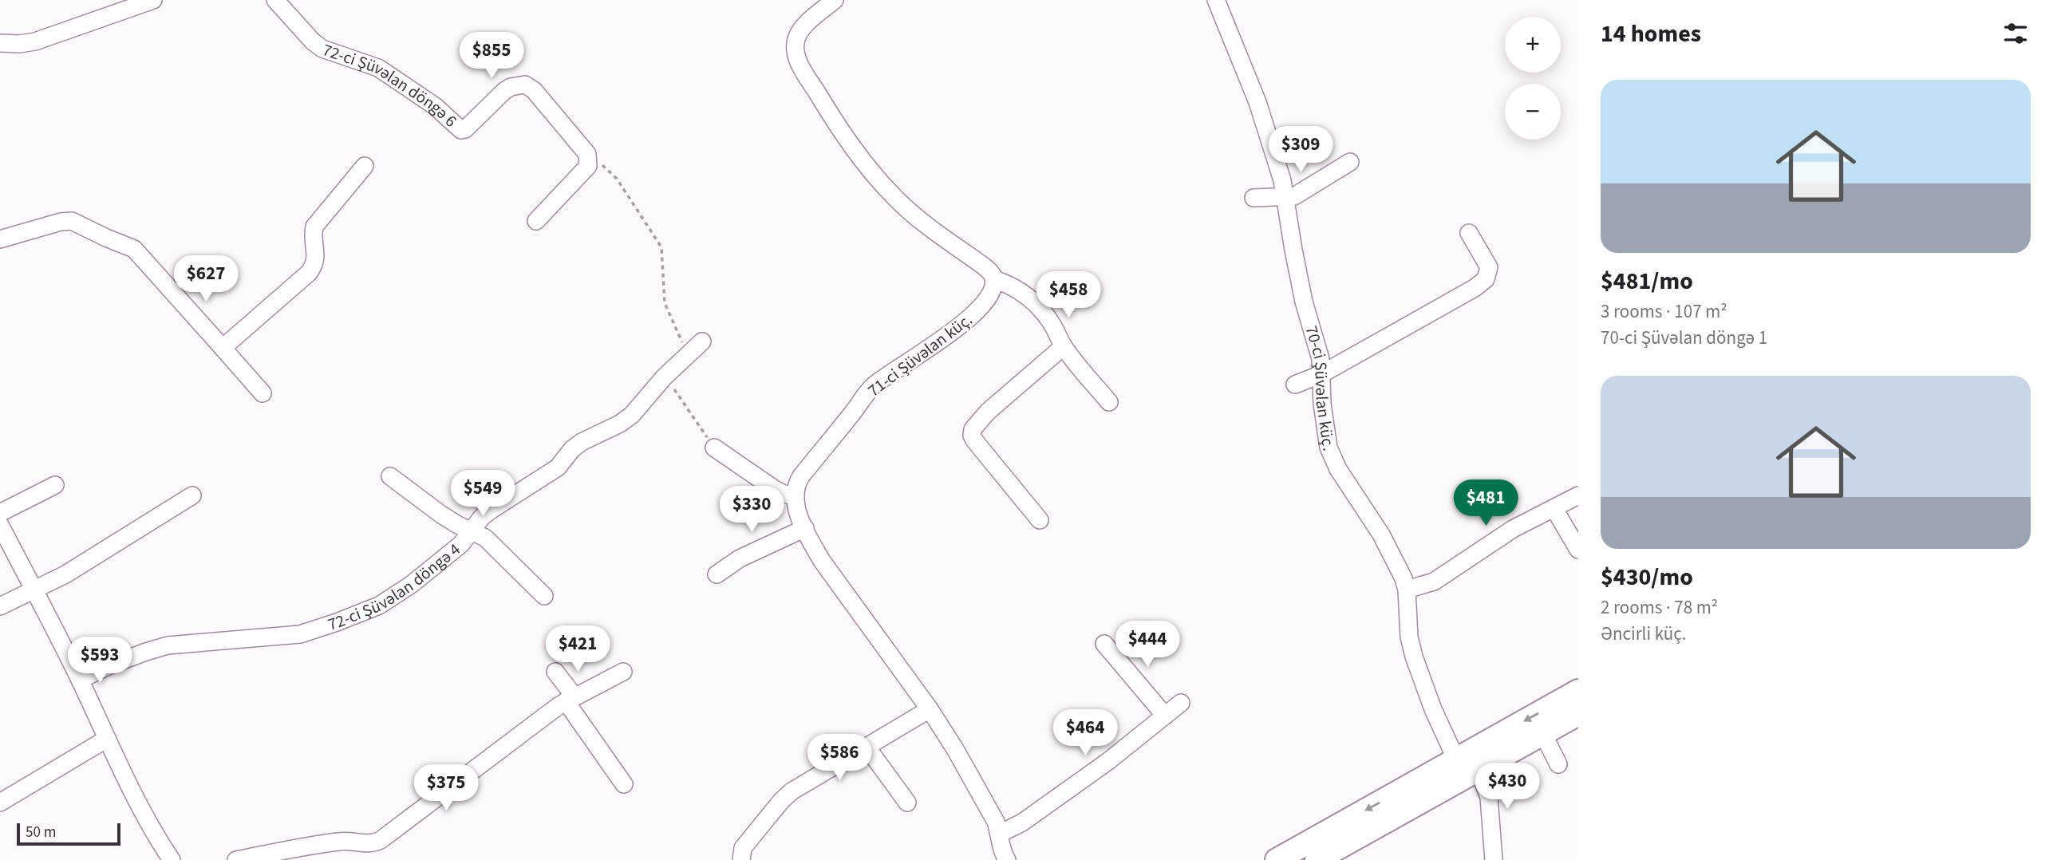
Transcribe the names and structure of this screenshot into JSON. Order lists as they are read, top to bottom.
{
  "streets": {
    "street": [
      "72-ci Şüvəlan döngə 6",
      "71-ci Şüvəlan küç.",
      "70-ci Şüvəlan küç.",
      "72-ci Şüvəlan döngə 4"
    ]
  },
  "scale_bar": "50 m",
  "page": {
    "heading": "14 homes",
    "map_buttons": ["+", "−"],
    "price": [
      "$855",
      "$309",
      "$627",
      "$458",
      "$549",
      "$481",
      "$330",
      "$444",
      "$421",
      "$593",
      "$464",
      "$586",
      "$430",
      "$375"
    ],
    "list": [
      {
        "name": "$481/mo",
        "note": "3 rooms · 107 m² · 70-ci Şüvəlan döngə 1"
      },
      {
        "name": "$430/mo",
        "note": "2 rooms · 78 m² · Əncirli küç."
      }
    ],
    "scale": "50 m"
  }
}
